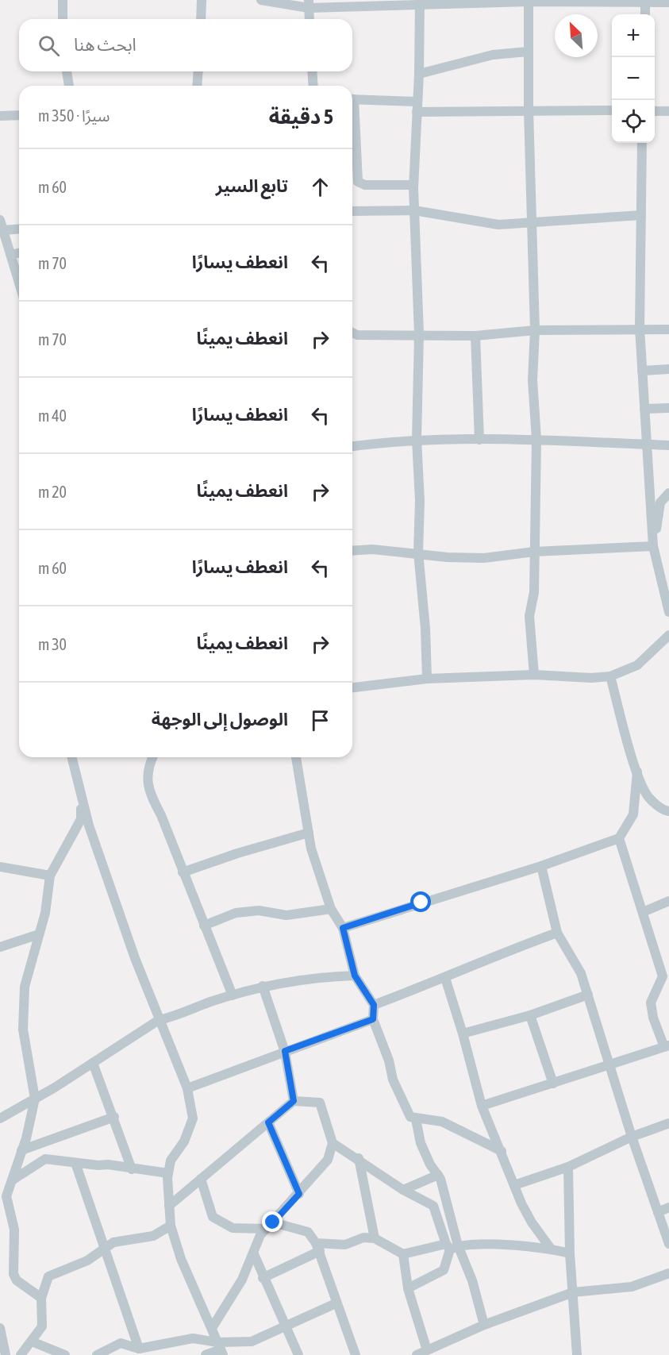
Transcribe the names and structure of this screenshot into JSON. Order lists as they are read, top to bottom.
{
  "north": "top left",
  "page": {
    "map_buttons": ["+", "−"],
    "search": "ابحث هنا",
    "heading": ["5 دقيقة", "سيرًا · 350 m"],
    "list": [
      ["تابع السير", "60 m"],
      ["انعطف يسارًا", "70 m"],
      ["انعطف يمينًا", "70 m"],
      ["انعطف يسارًا", "40 m"],
      ["انعطف يمينًا", "20 m"],
      ["انعطف يسارًا", "60 m"],
      ["انعطف يمينًا", "30 m"],
      "الوصول إلى الوجهة"
    ]
  }
}
